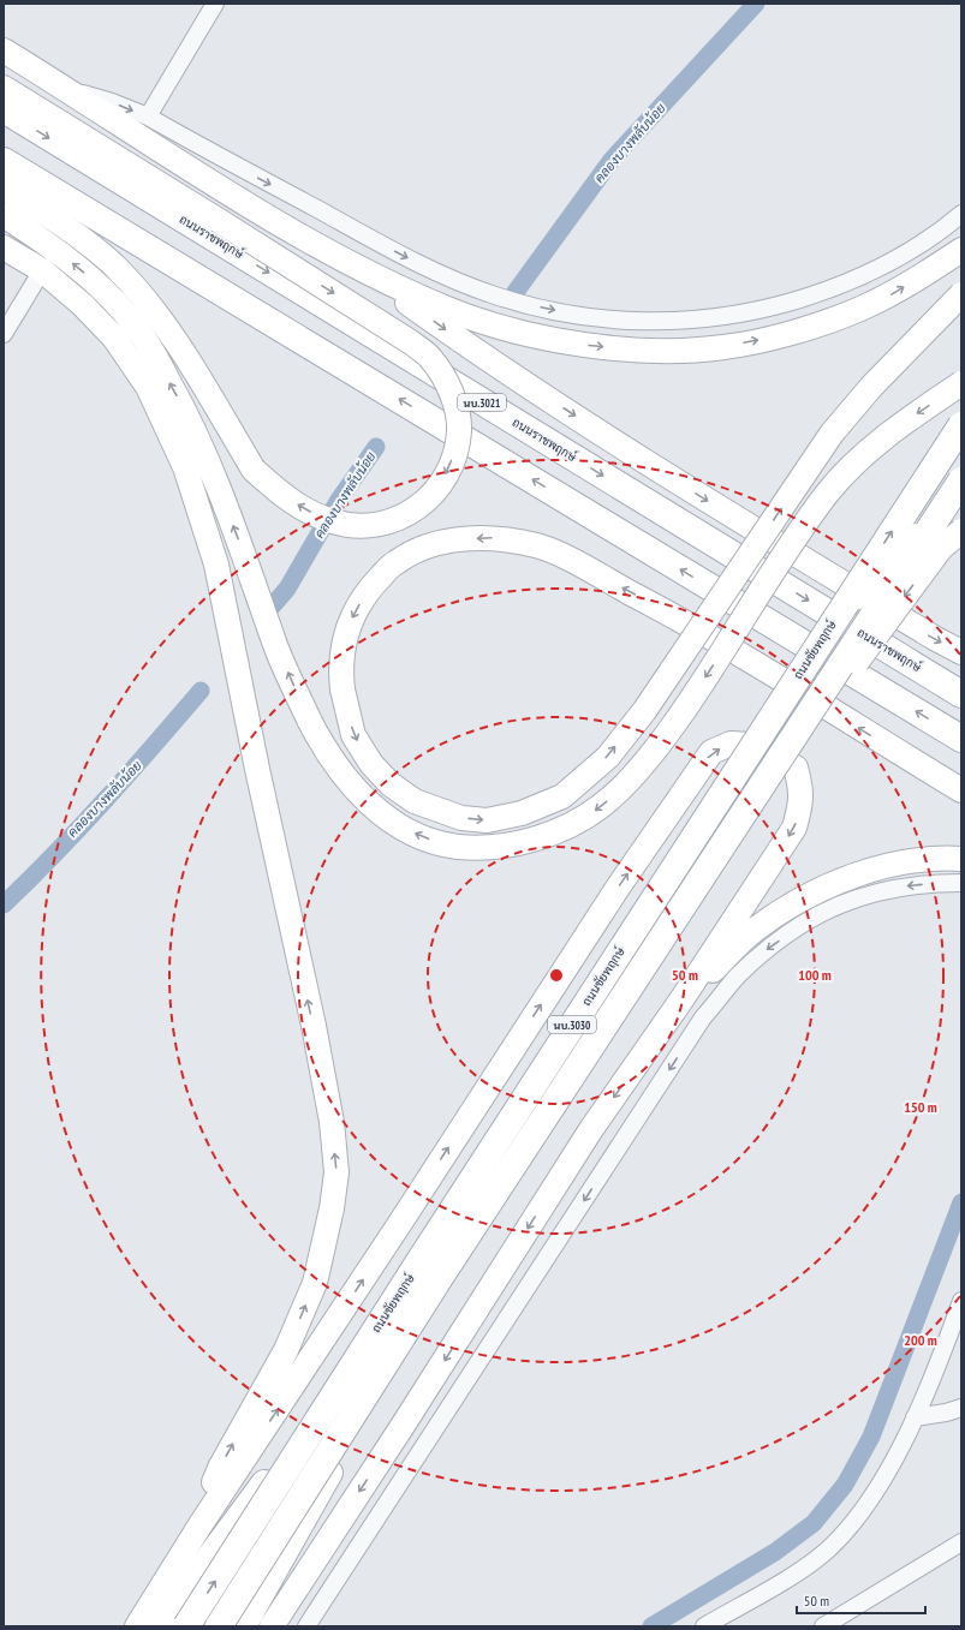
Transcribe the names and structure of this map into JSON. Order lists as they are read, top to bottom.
{
  "streets": {
    "main road": [
      "ถนนราชพฤกษ์",
      "นบ.3021",
      "ถนนชัยพฤกษ์",
      "นบ.3030"
    ]
  },
  "water": ["คลองบางพลับน้อย"],
  "scale_bar": "50 m",
  "rings": [
    "50 m",
    "100 m",
    "150 m",
    "200 m"
  ]
}
